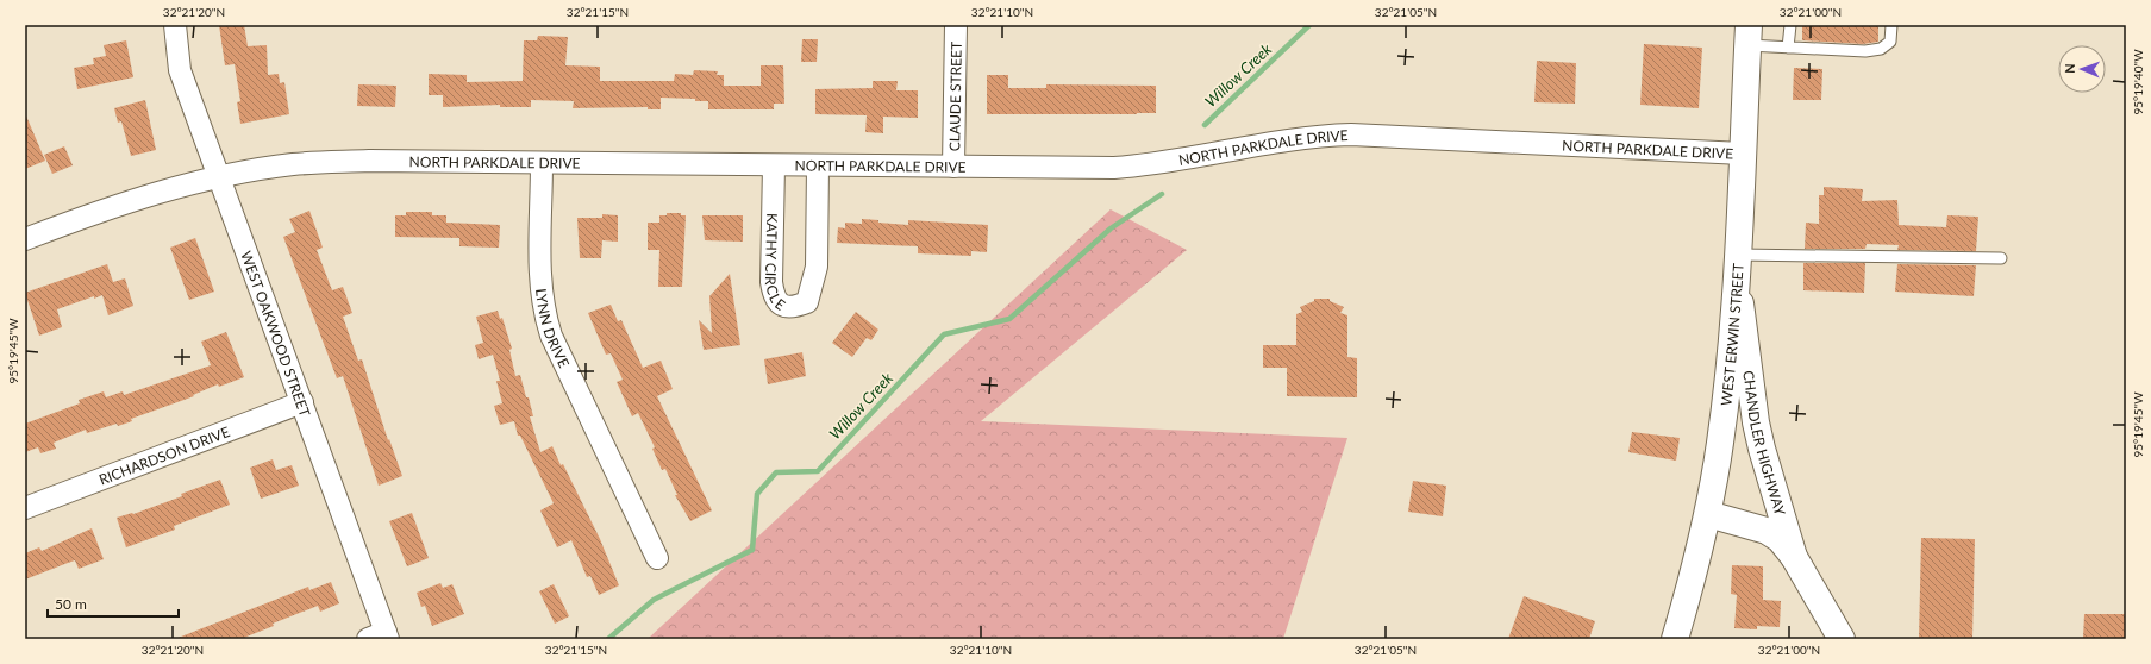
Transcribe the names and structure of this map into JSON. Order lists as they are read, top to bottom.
{
  "streets": {
    "main road": ["WEST ERWIN STREET", "CHANDLER HIGHWAY"],
    "street": [
      "CLAUDE STREET",
      "NORTH PARKDALE DRIVE",
      "KATHY CIRCLE",
      "LYNN DRIVE",
      "WEST OAKWOOD STREET",
      "RICHARDSON DRIVE"
    ]
  },
  "crossings": [
    ["CLAUDE STREET", "NORTH PARKDALE DRIVE"],
    ["NORTH PARKDALE DRIVE", "KATHY CIRCLE"],
    ["NORTH PARKDALE DRIVE", "LYNN DRIVE"],
    ["NORTH PARKDALE DRIVE", "WEST OAKWOOD STREET"],
    ["NORTH PARKDALE DRIVE", "WEST ERWIN STREET"],
    ["WEST OAKWOOD STREET", "RICHARDSON DRIVE"],
    ["WEST ERWIN STREET", "CHANDLER HIGHWAY"]
  ],
  "water": ["Willow Creek"],
  "scale_bar": "50 m",
  "north": "left",
  "coordinates": [
    "32°21'20\"N",
    "32°21'15\"N",
    "32°21'10\"N",
    "32°21'05\"N",
    "32°21'00\"N",
    "95°19'40\"W",
    "95°19'45\"W"
  ]
}
